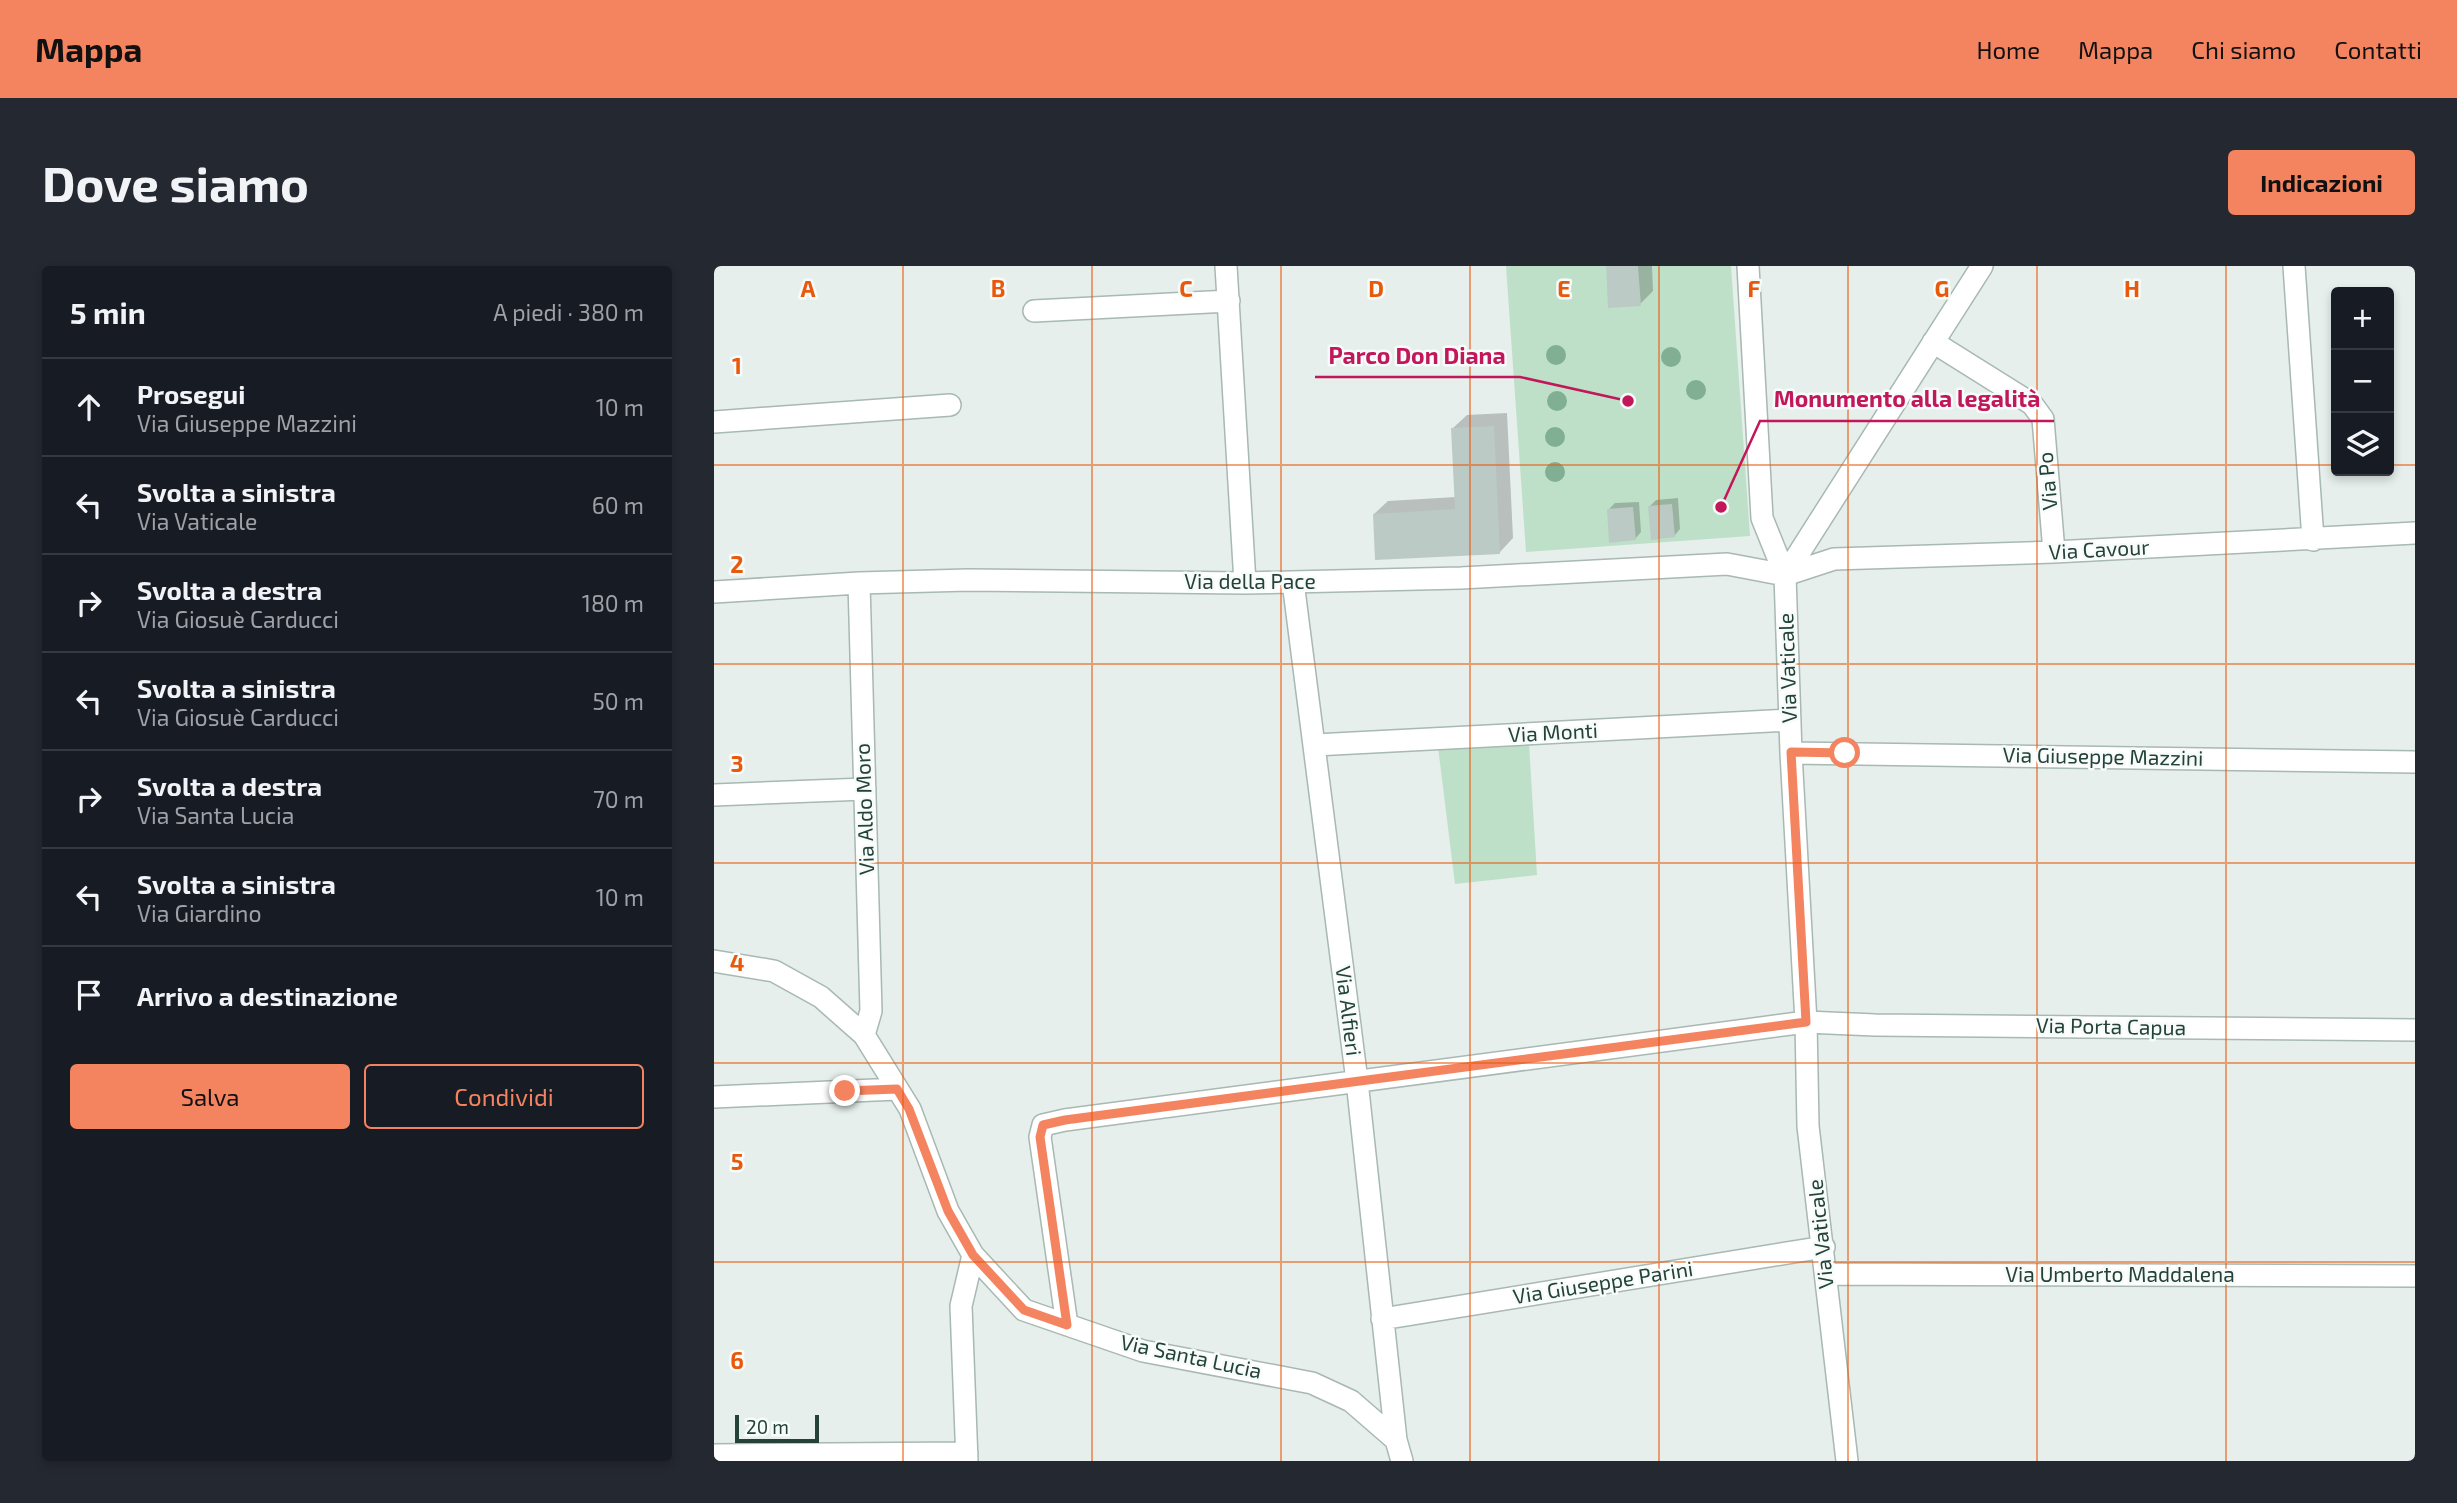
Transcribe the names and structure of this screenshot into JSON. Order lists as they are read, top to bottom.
{
  "streets": {
    "street": [
      "Via Po",
      "Via Cavour",
      "Via della Pace",
      "Via Vaticale",
      "Via Monti",
      "Via Giuseppe Mazzini",
      "Via Aldo Moro",
      "Via Alfieri",
      "Via Porta Capua",
      "Via Umberto Maddalena",
      "Via Giuseppe Parini",
      "Via Santa Lucia"
    ]
  },
  "crossings": [
    ["Via Po", "Via Cavour"],
    ["Via Cavour", "Via della Pace"],
    ["Via Cavour", "Via Vaticale"],
    ["Via della Pace", "Via Vaticale"],
    ["Via della Pace", "Via Aldo Moro"],
    ["Via della Pace", "Via Alfieri"],
    ["Via Vaticale", "Via Monti"],
    ["Via Vaticale", "Via Giuseppe Mazzini"],
    ["Via Vaticale", "Via Porta Capua"],
    ["Via Vaticale", "Via Umberto Maddalena"],
    ["Via Vaticale", "Via Giuseppe Parini"],
    ["Via Monti", "Via Alfieri"],
    ["Via Aldo Moro", "Via Santa Lucia"],
    ["Via Alfieri", "Via Porta Capua"],
    ["Via Alfieri", "Via Giuseppe Parini"],
    ["Via Alfieri", "Via Santa Lucia"],
    ["Via Porta Capua", "Via Santa Lucia"]
  ],
  "places": ["Parco Don Diana", "Monumento alla legalità"],
  "scale_bar": "20 m",
  "page": {
    "header": "Mappa",
    "nav": [
      "Home",
      "Mappa",
      "Chi siamo",
      "Contatti"
    ],
    "buttons": [
      "Indicazioni",
      ["Salva", "Condividi"]
    ],
    "title": "Dove siamo",
    "heading": ["5 min", "A piedi · 380 m"],
    "map_buttons": ["+", "−"],
    "list": [
      ["Prosegui", "Via Giuseppe Mazzini", "10 m"],
      ["Svolta a sinistra", "Via Vaticale", "60 m"],
      ["Svolta a destra", "Via Giosuè Carducci", "180 m"],
      ["Svolta a sinistra", "Via Giosuè Carducci", "50 m"],
      ["Svolta a destra", "Via Santa Lucia", "70 m"],
      ["Svolta a sinistra", "Via Giardino", "10 m"],
      "Arrivo a destinazione"
    ],
    "scale": "20 m"
  },
  "grid": {
    "columns": [
      "A",
      "B",
      "C",
      "D",
      "E",
      "F",
      "G",
      "H"
    ],
    "rows": [
      "1",
      "2",
      "3",
      "4",
      "5",
      "6"
    ]
  }
}
